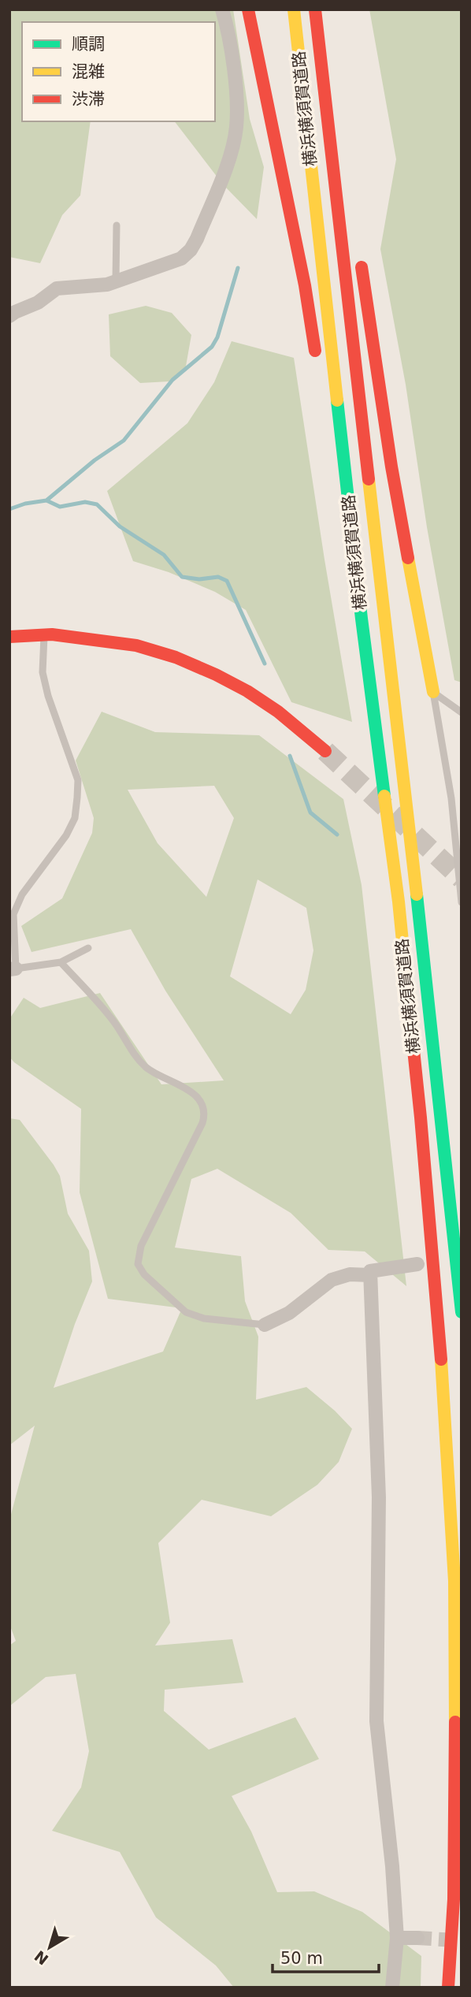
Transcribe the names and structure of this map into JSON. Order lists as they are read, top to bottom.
{
  "streets": {
    "main road": ["横浜横須賀道路"]
  },
  "legend": ["順調", "混雑", "渋滞"],
  "scale_bar": "50 m",
  "north": "bottom left"
}
